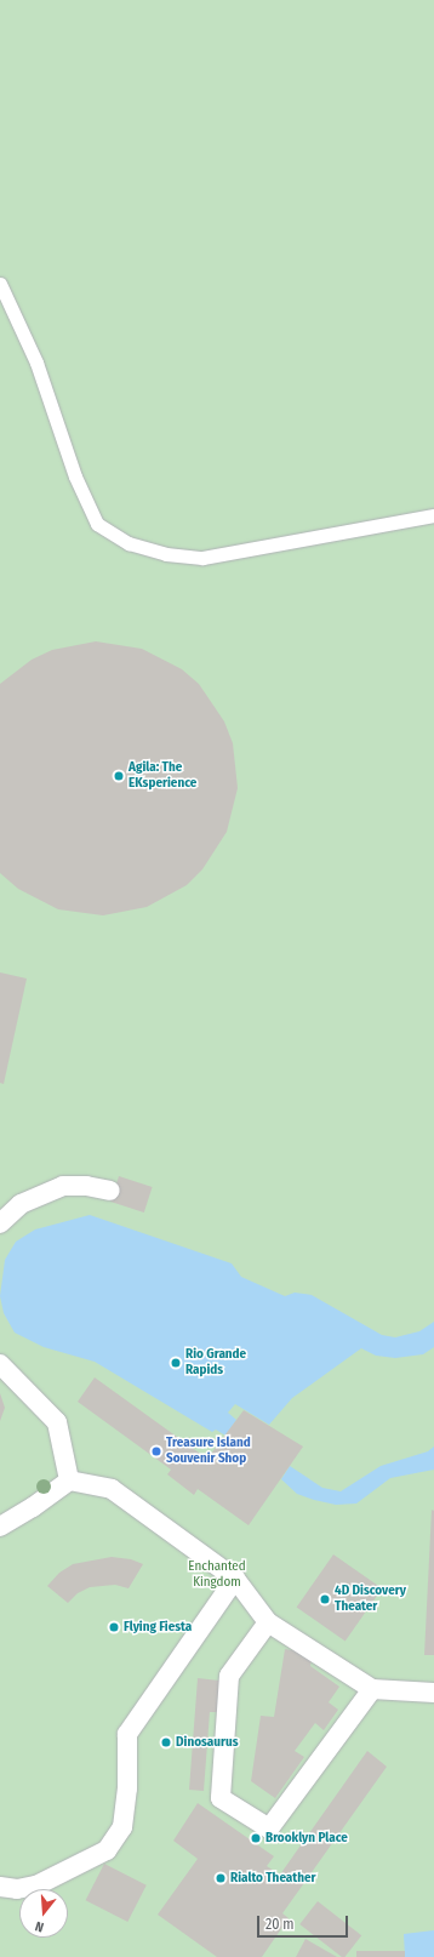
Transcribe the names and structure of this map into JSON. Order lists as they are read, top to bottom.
{
  "parks": ["Enchanted Kingdom"],
  "places": [
    "Agila: The EKsperience",
    "Rio Grande Rapids",
    "Treasure Island Souvenir Shop",
    "4D Discovery Theater",
    "Flying Fiesta",
    "Dinosaurus",
    "Brooklyn Place",
    "Rialto Theather"
  ],
  "scale_bar": "20 m",
  "north": "bottom"
}
